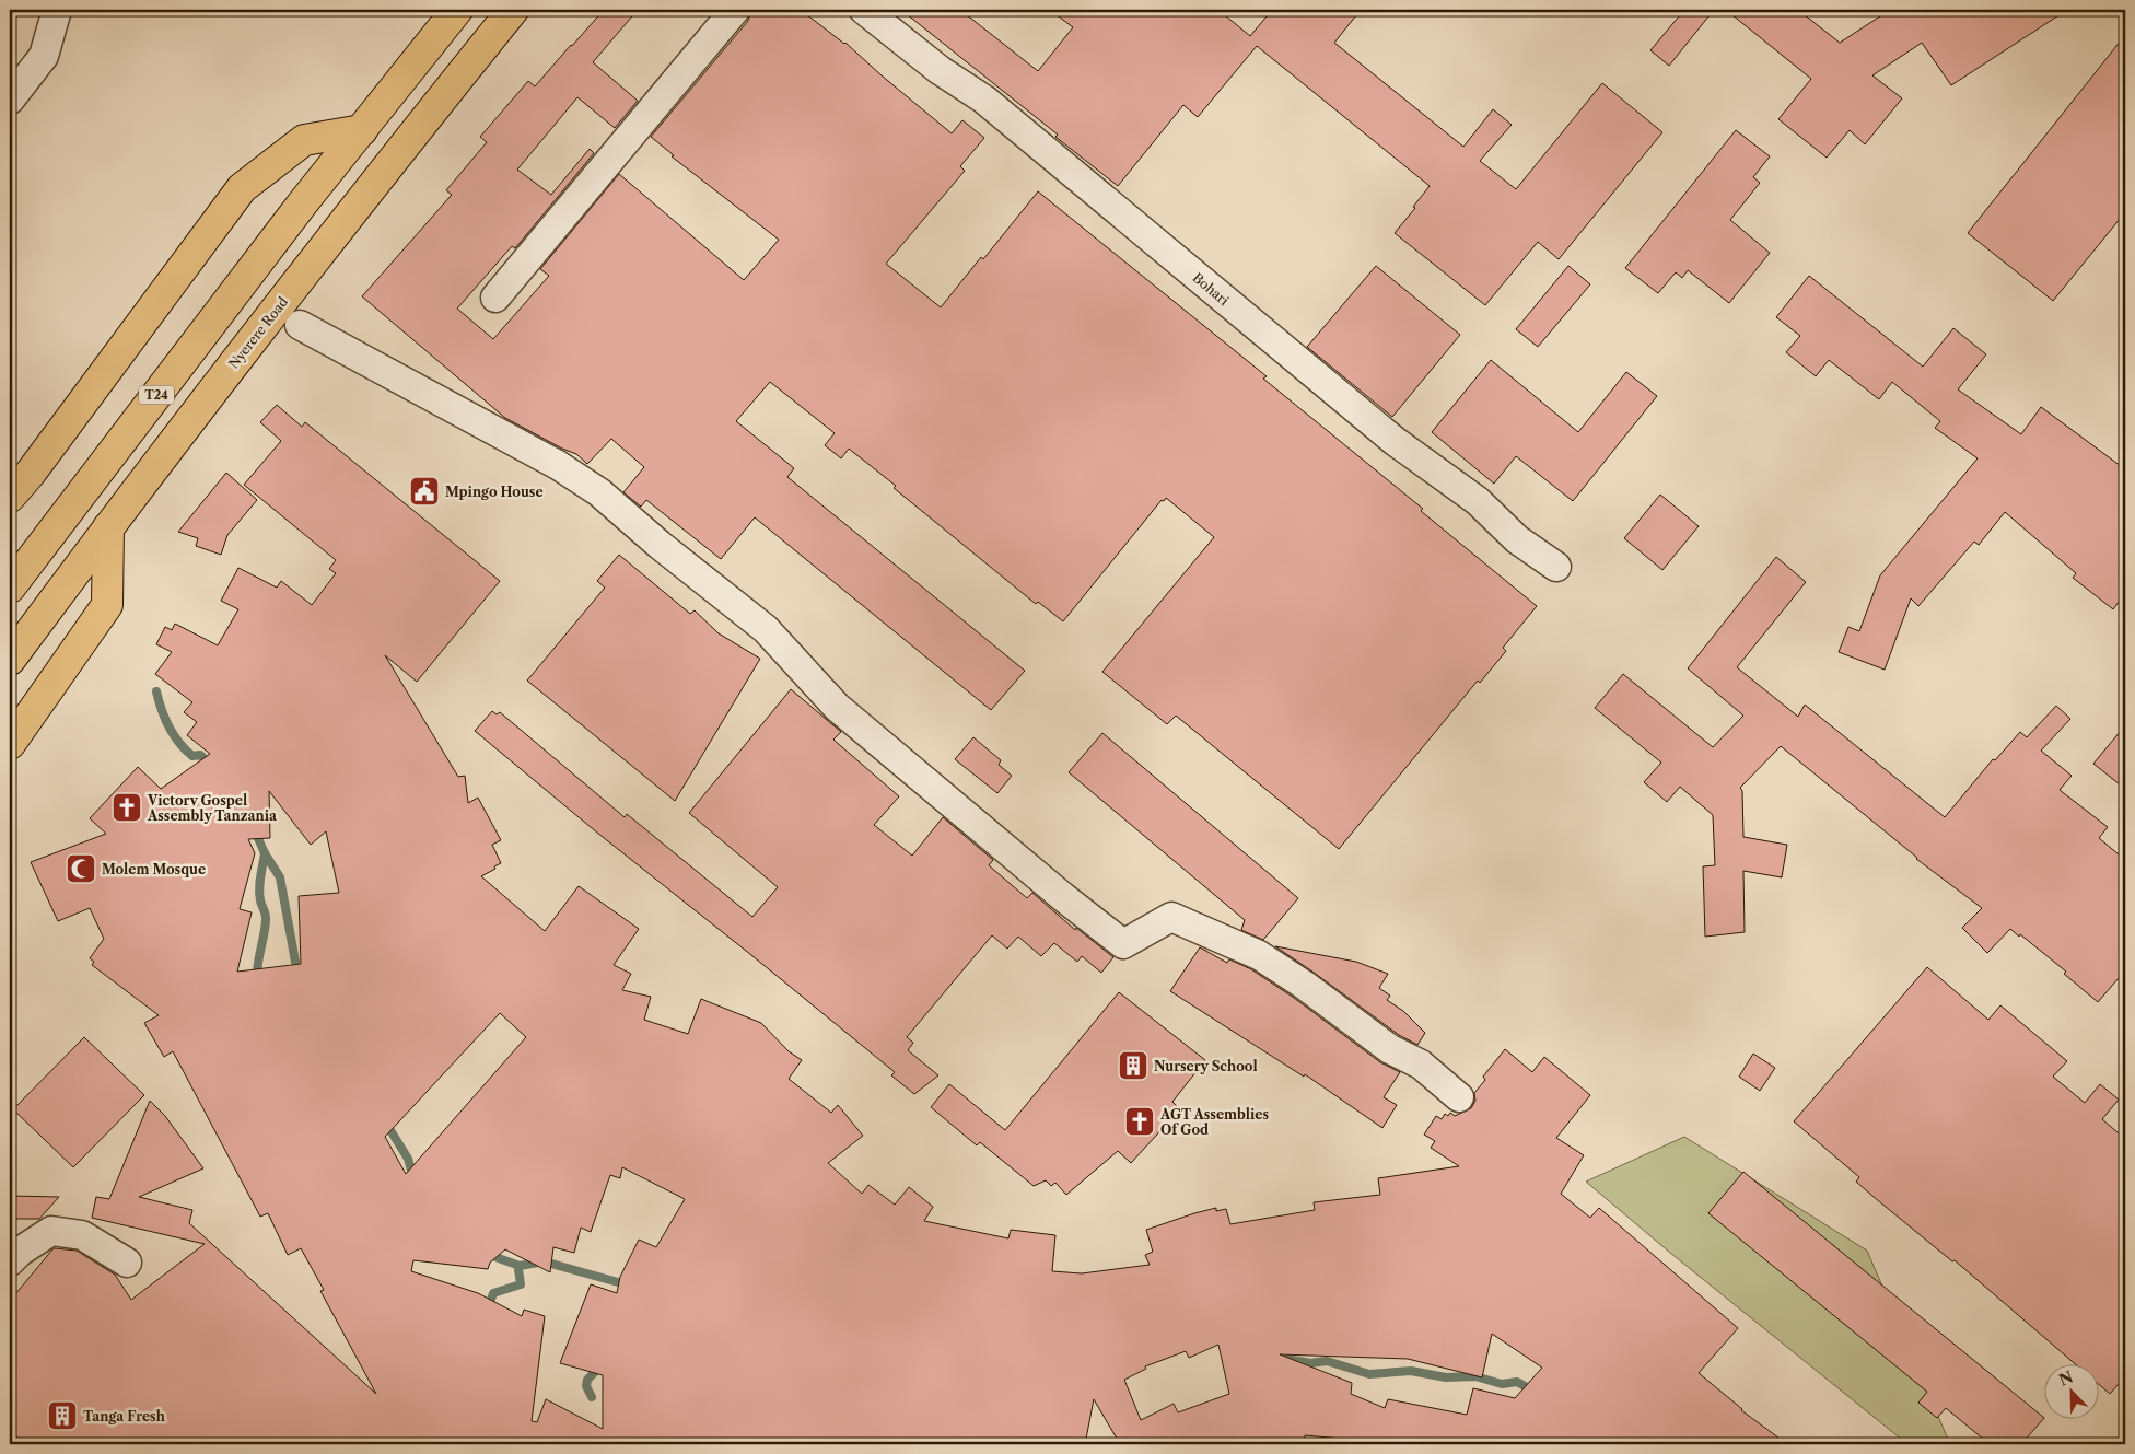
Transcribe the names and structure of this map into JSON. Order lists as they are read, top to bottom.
{
  "streets": {
    "highway": ["Nyerere Road", "T24"],
    "lane": ["Bohari"]
  },
  "places": {
    "public building": ["Mpingo House"],
    "church": ["Victory Gospel Assembly Tanzania", "AGT Assemblies Of God"],
    "mosque": ["Molem Mosque"],
    "building": ["Nursery School", "Tanga Fresh"]
  },
  "north": "top left"
}
